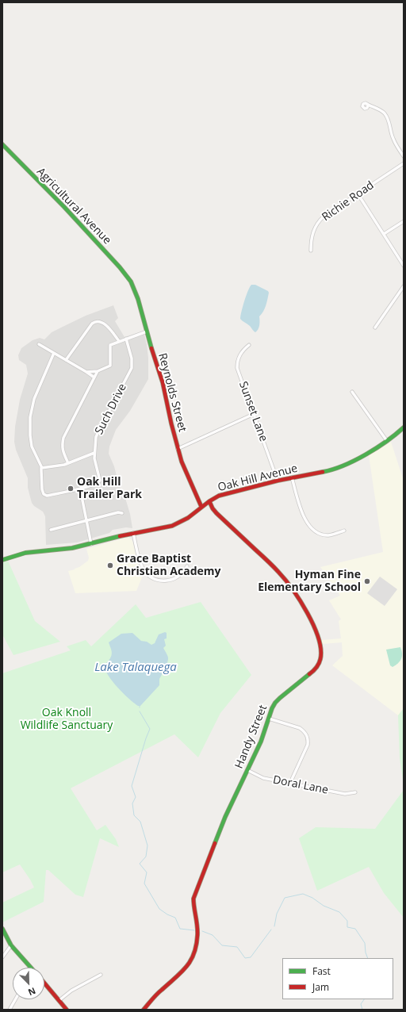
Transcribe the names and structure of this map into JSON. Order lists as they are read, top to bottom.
{
  "streets": {
    "street": [
      "Richie Road",
      "Agricultural Avenue",
      "Reynolds Street",
      "Such Drive",
      "Sunset Lane",
      "Oak Hill Avenue",
      "Handy Street",
      "Doral Lane"
    ]
  },
  "crossings": [
    ["Agricultural Avenue", "Reynolds Street"],
    ["Reynolds Street", "Oak Hill Avenue"],
    ["Sunset Lane", "Oak Hill Avenue"],
    ["Oak Hill Avenue", "Handy Street"],
    ["Handy Street", "Doral Lane"]
  ],
  "water": ["Lake Talaquega"],
  "parks": ["Oak Knoll Wildlife Sanctuary"],
  "places": ["Oak Hill Trailer Park", "Grace Baptist Christian Academy", "Hyman Fine Elementary School"],
  "legend": ["Fast", "Jam"],
  "north": "bottom right"
}
